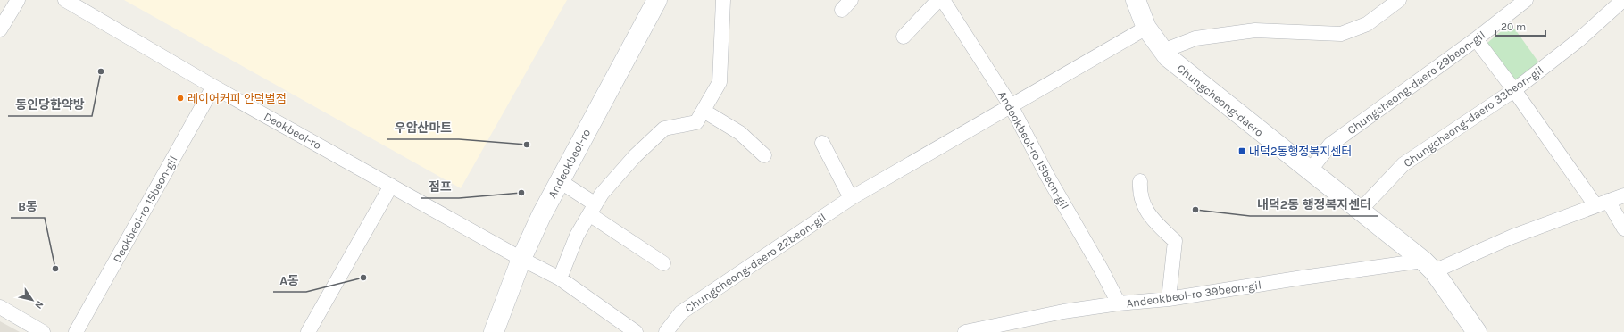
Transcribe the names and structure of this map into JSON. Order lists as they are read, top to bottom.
{
  "streets": {
    "street": [
      "Chungcheong-daero 29beon-gil",
      "Chungcheong-daero",
      "Chungcheong-daero 33beon-gil",
      "Deokbeol-ro",
      "Andeokbeol-ro 15beon-gil",
      "Andeokbeol-ro",
      "Deokbeol-ro 15beon-gil",
      "Chungcheong-daero 22beon-gil",
      "Andeokbeol-ro 39beon-gil"
    ]
  },
  "crossings": [
    ["Chungcheong-daero 29beon-gil", "Chungcheong-daero"],
    ["Chungcheong-daero", "Chungcheong-daero 33beon-gil"],
    ["Chungcheong-daero", "Chungcheong-daero 22beon-gil"],
    ["Chungcheong-daero", "Andeokbeol-ro 39beon-gil"],
    ["Deokbeol-ro", "Andeokbeol-ro"],
    ["Deokbeol-ro", "Deokbeol-ro 15beon-gil"],
    ["Andeokbeol-ro 15beon-gil", "Chungcheong-daero 22beon-gil"],
    ["Andeokbeol-ro 15beon-gil", "Andeokbeol-ro 39beon-gil"]
  ],
  "places": {
    "other": [
      "동인당한약방",
      "레이어커피 안덕벌점",
      "우암산마트",
      "점프",
      "내덕2동 행정복지센터",
      "B동",
      "A동"
    ],
    "transit": ["내덕2동행정복지센터"]
  },
  "scale_bar": "20 m",
  "north": "bottom right"
}
